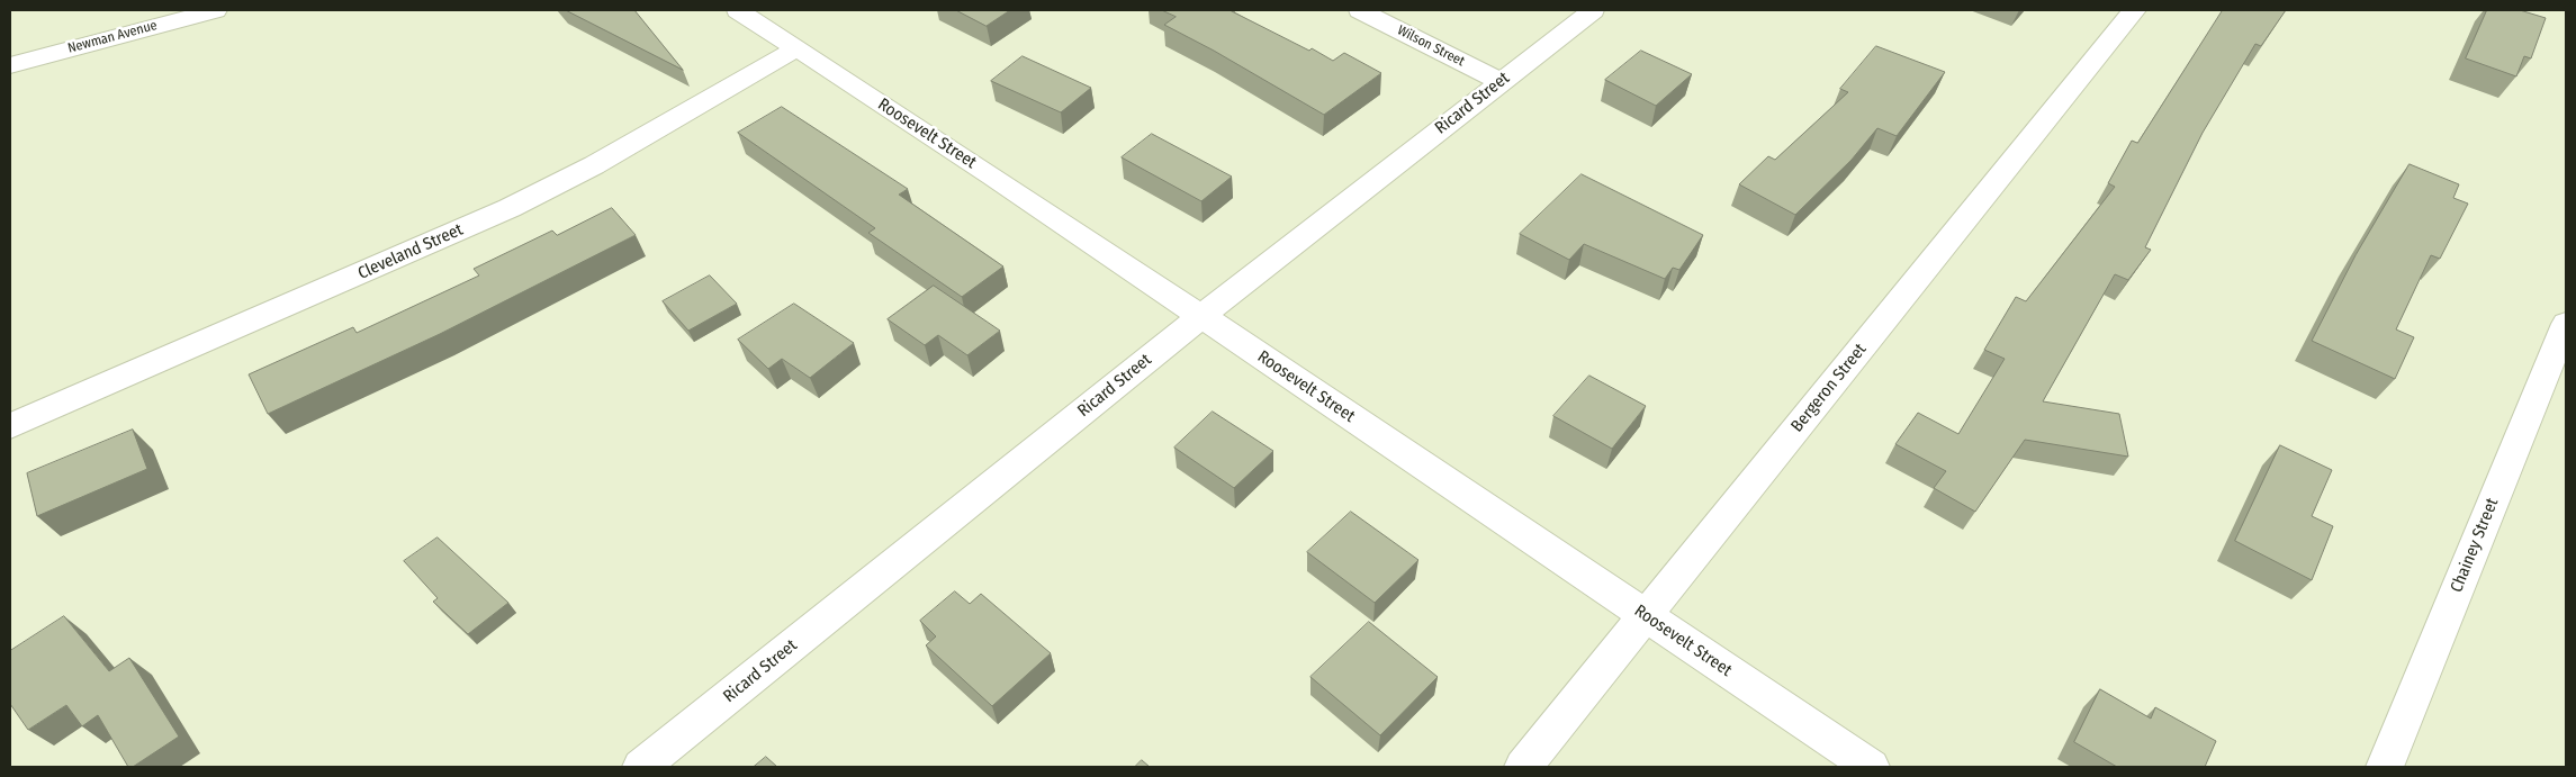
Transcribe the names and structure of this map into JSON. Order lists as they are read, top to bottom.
{
  "streets": {
    "street": [
      "Newman Avenue",
      "Wilson Street",
      "Ricard Street",
      "Roosevelt Street",
      "Cleveland Street",
      "Bergeron Street",
      "Chainey Street"
    ]
  },
  "crossings": [
    ["Wilson Street", "Ricard Street"],
    ["Ricard Street", "Roosevelt Street"],
    ["Roosevelt Street", "Cleveland Street"],
    ["Roosevelt Street", "Bergeron Street"]
  ]
}
